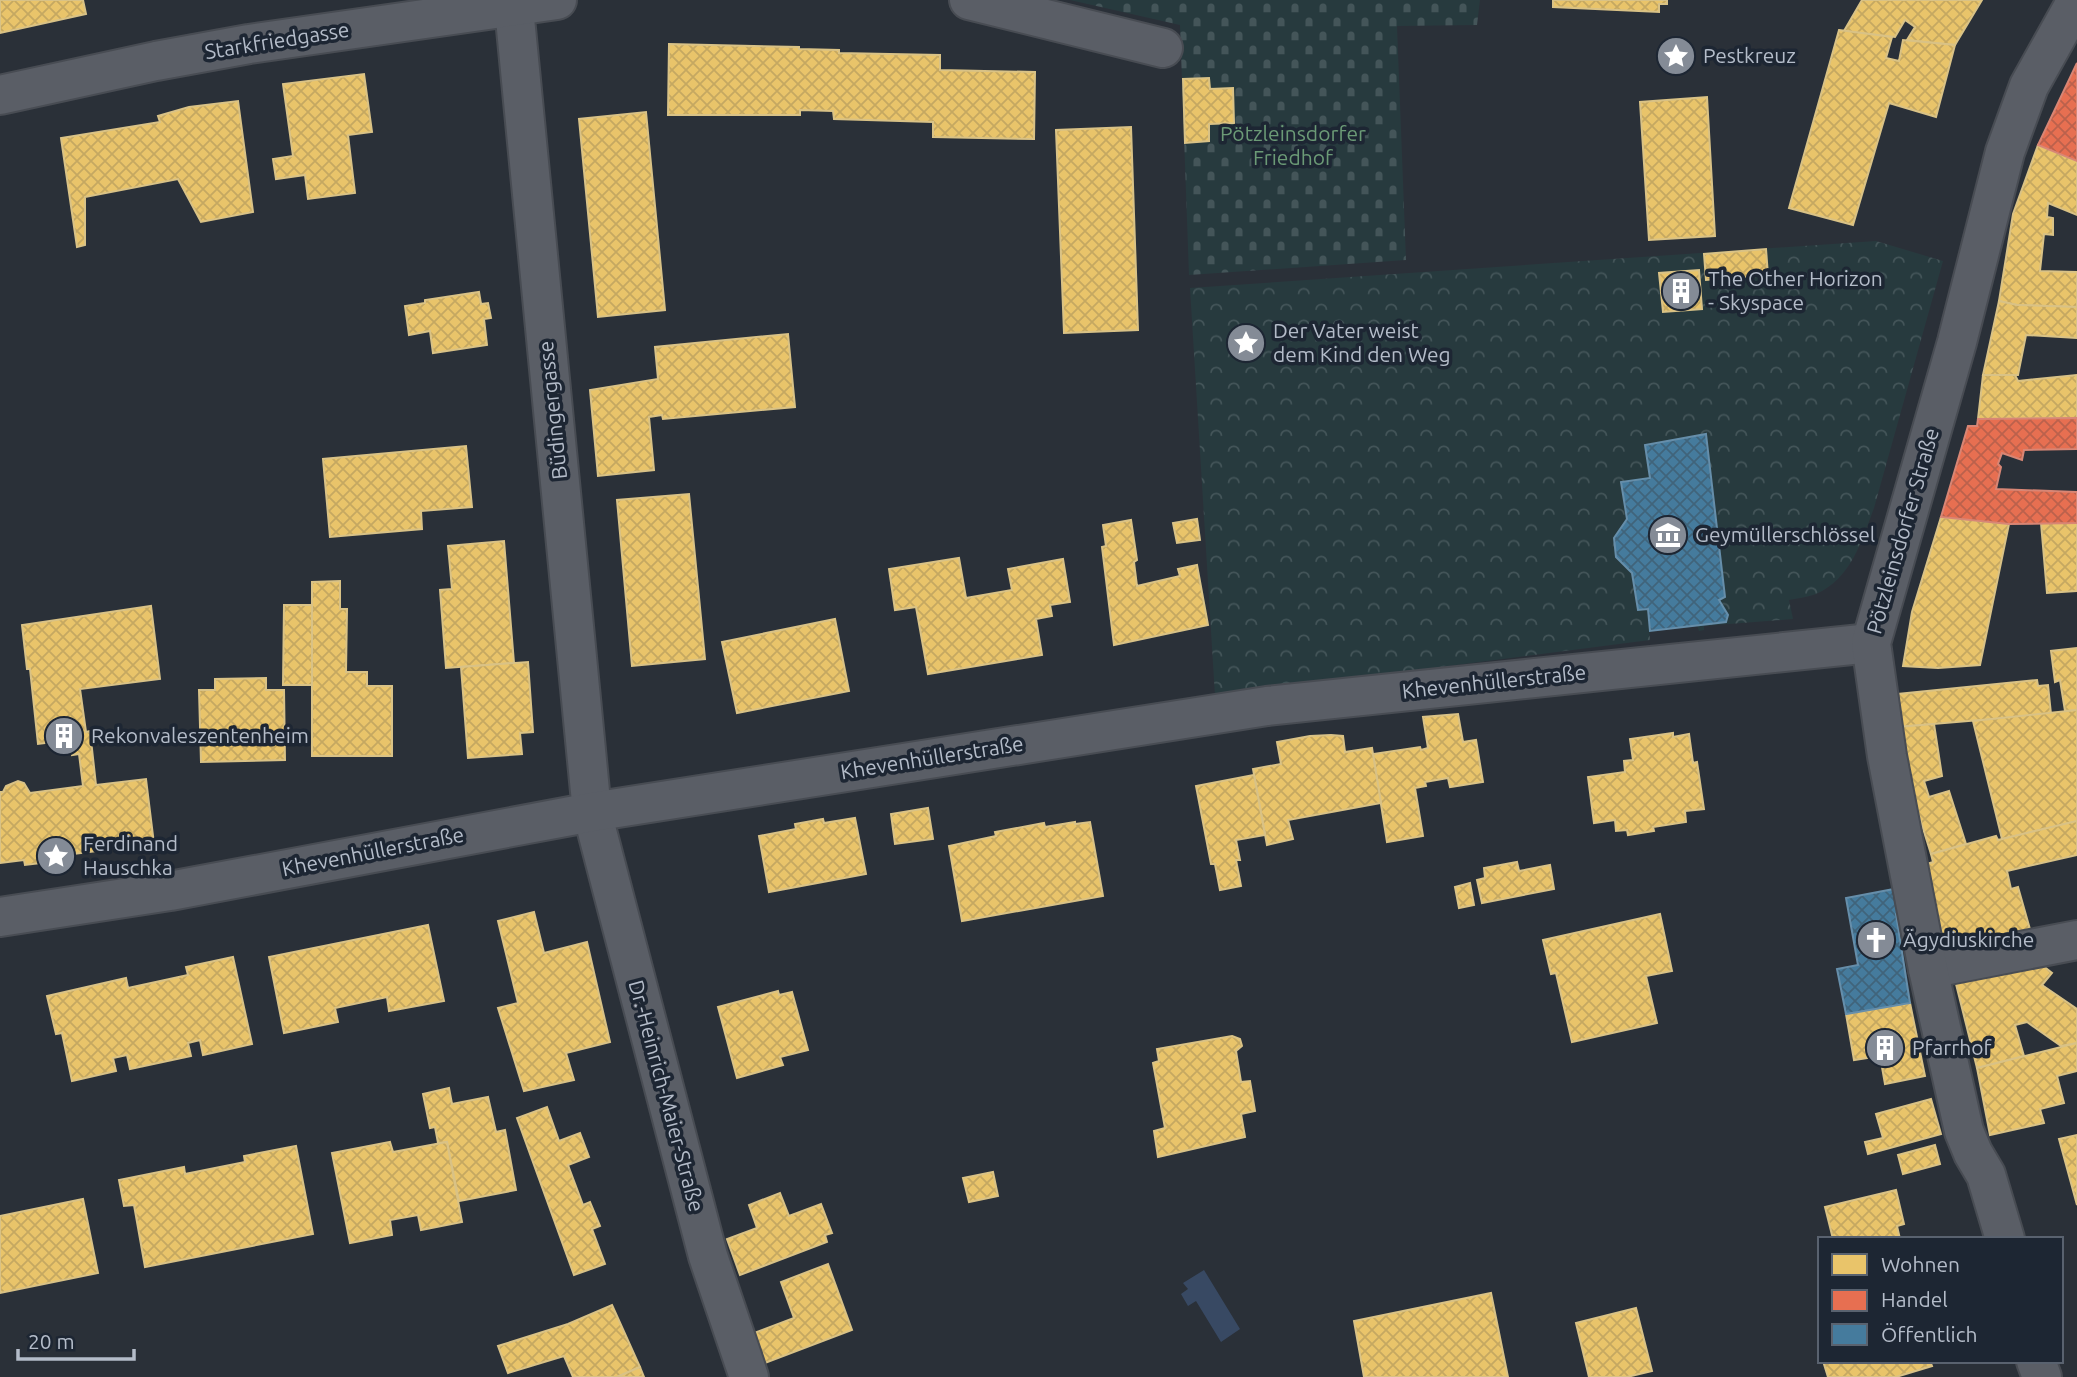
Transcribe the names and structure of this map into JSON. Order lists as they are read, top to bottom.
{
  "streets": {
    "street": [
      "Starkfriedgasse",
      "Büdingergasse",
      "Pötzleinsdorfer Straße",
      "Khevenhüllerstraße",
      "Dr.-Heinrich-Maier-Straße"
    ]
  },
  "crossings": [
    ["Starkfriedgasse", "Büdingergasse"],
    ["Büdingergasse", "Khevenhüllerstraße"],
    ["Büdingergasse", "Dr.-Heinrich-Maier-Straße"],
    ["Pötzleinsdorfer Straße", "Khevenhüllerstraße"],
    ["Khevenhüllerstraße", "Dr.-Heinrich-Maier-Straße"]
  ],
  "parks": ["Pötzleinsdorfer Friedhof"],
  "places": {
    "place": ["Pestkreuz", "Der Vater weist dem Kind den Weg", "Ferdinand Hauschka"],
    "building": ["The Other Horizon - Skyspace", "Rekonvaleszentenheim", "Pfarrhof"],
    "museum": ["Geymüllerschlössel"],
    "church": ["Ägydiuskirche"]
  },
  "legend": ["Wohnen", "Handel", "Öffentlich"],
  "scale_bar": "20 m"
}
